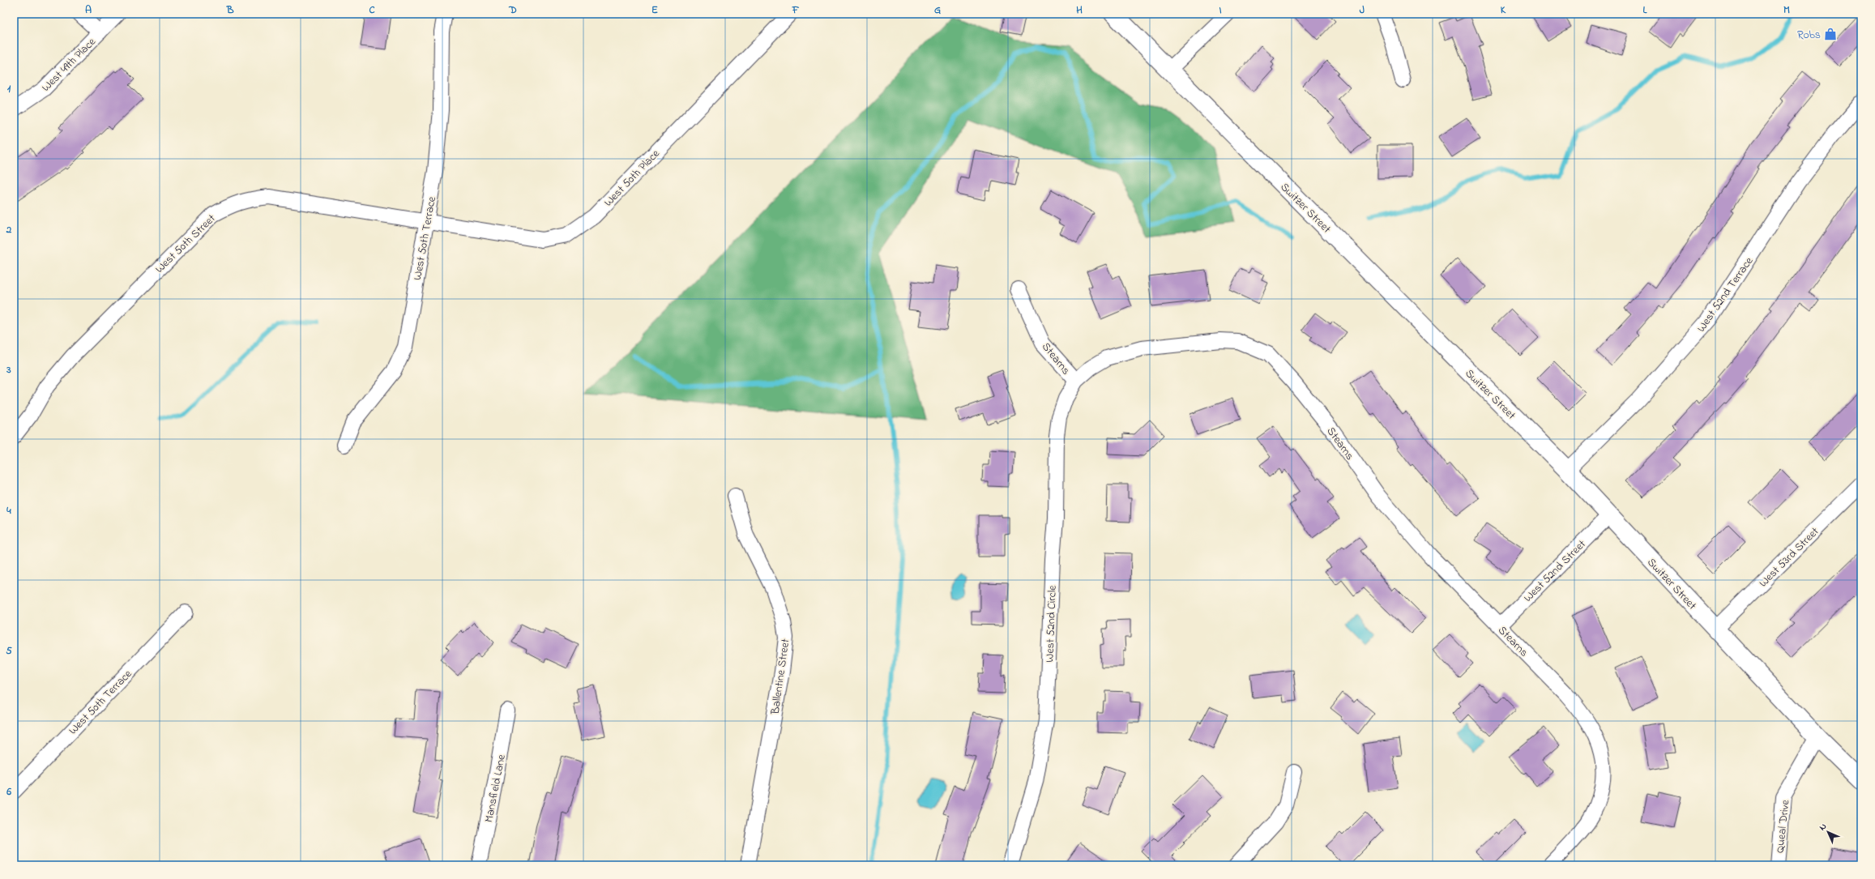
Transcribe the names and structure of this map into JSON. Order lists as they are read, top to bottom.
{
  "streets": {
    "street": [
      "West 49th Place",
      "West 50th Place",
      "Switzer Street",
      "West 50th Terrace",
      "West 50th Street",
      "West 52nd Terrace",
      "Stearns",
      "West 53rd Street",
      "West 52nd Street",
      "West 52nd Circle",
      "Ballentine Street",
      "Mansfield Lane",
      "Queal Drive"
    ]
  },
  "crossings": [
    ["West 50th Place", "West 50th Terrace"],
    ["West 50th Place", "West 50th Street"],
    ["Switzer Street", "West 52nd Terrace"],
    ["Switzer Street", "West 53rd Street"],
    ["Switzer Street", "West 52nd Street"],
    ["Switzer Street", "Queal Drive"],
    ["West 50th Terrace", "West 50th Street"],
    ["Stearns", "West 52nd Street"],
    ["Stearns", "West 52nd Circle"]
  ],
  "places": {
    "shop": ["Robs"]
  },
  "north": "top left",
  "grid": {
    "columns": [
      "A",
      "B",
      "C",
      "D",
      "E",
      "F",
      "G",
      "H",
      "I",
      "J",
      "K",
      "L",
      "M"
    ],
    "rows": [
      "1",
      "2",
      "3",
      "4",
      "5",
      "6"
    ]
  }
}
